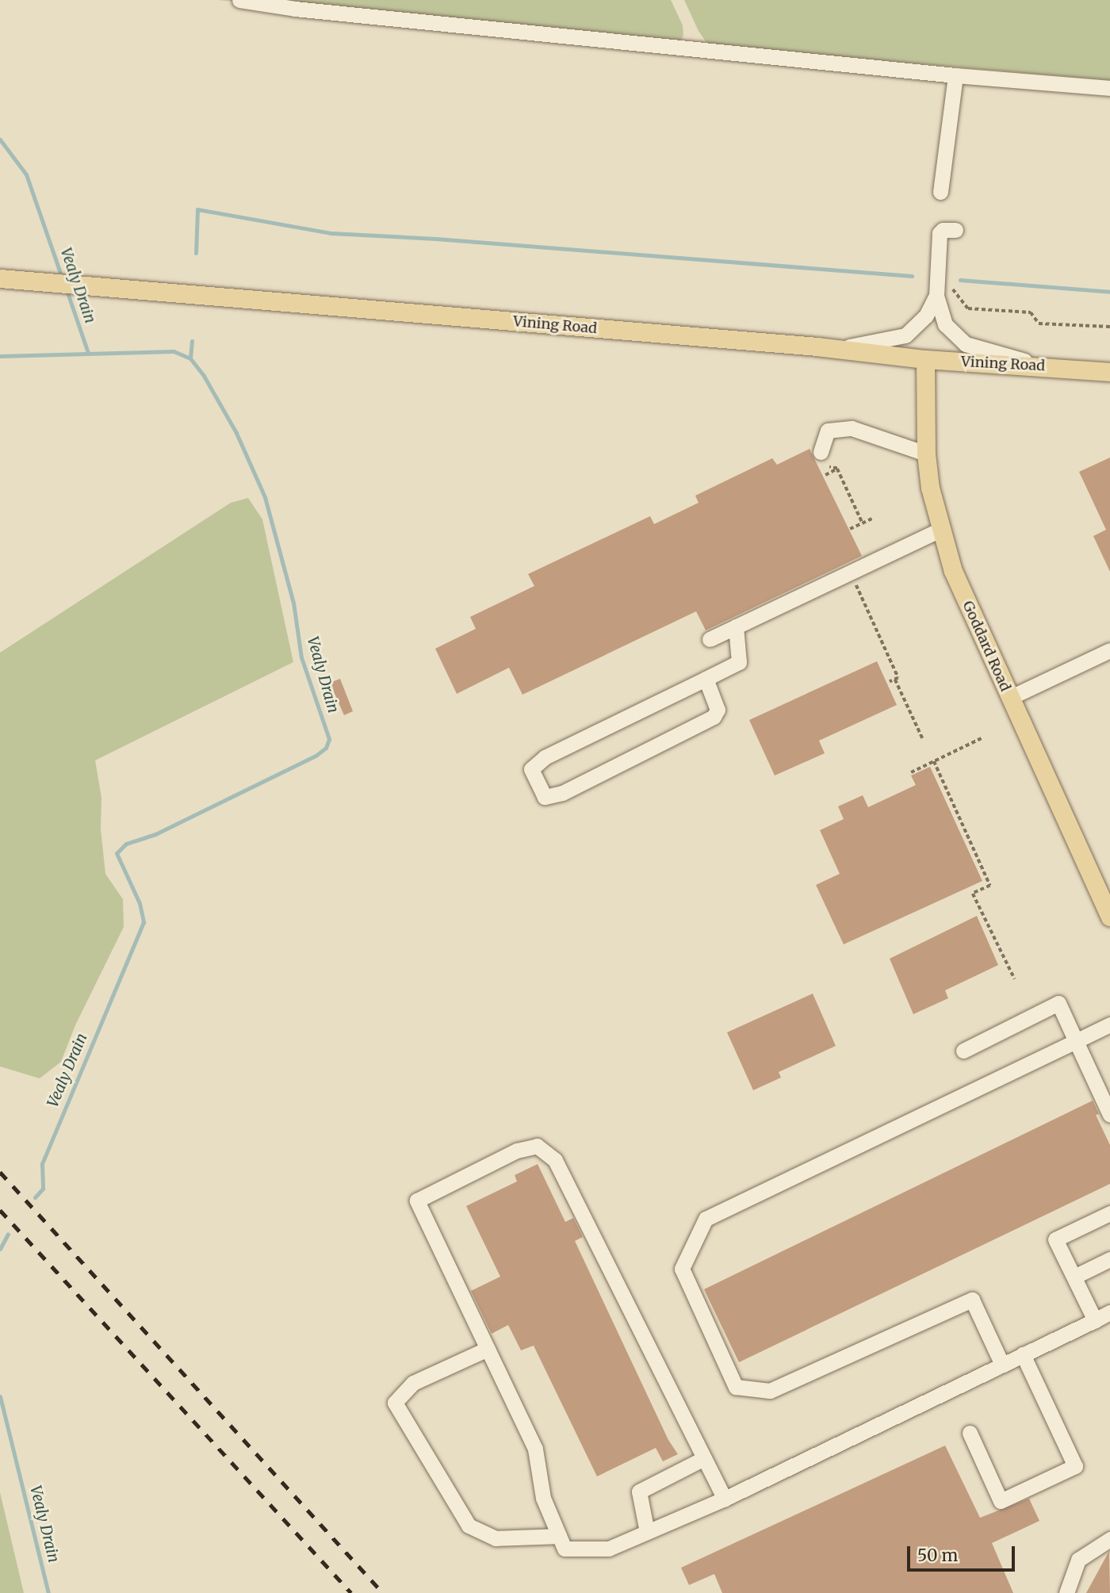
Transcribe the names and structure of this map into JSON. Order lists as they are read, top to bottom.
{
  "streets": {
    "main road": ["Vining Road", "Goddard Road"]
  },
  "crossings": [
    ["Vining Road", "Goddard Road"]
  ],
  "water": ["Vealy Drain"],
  "scale_bar": "50 m"
}
